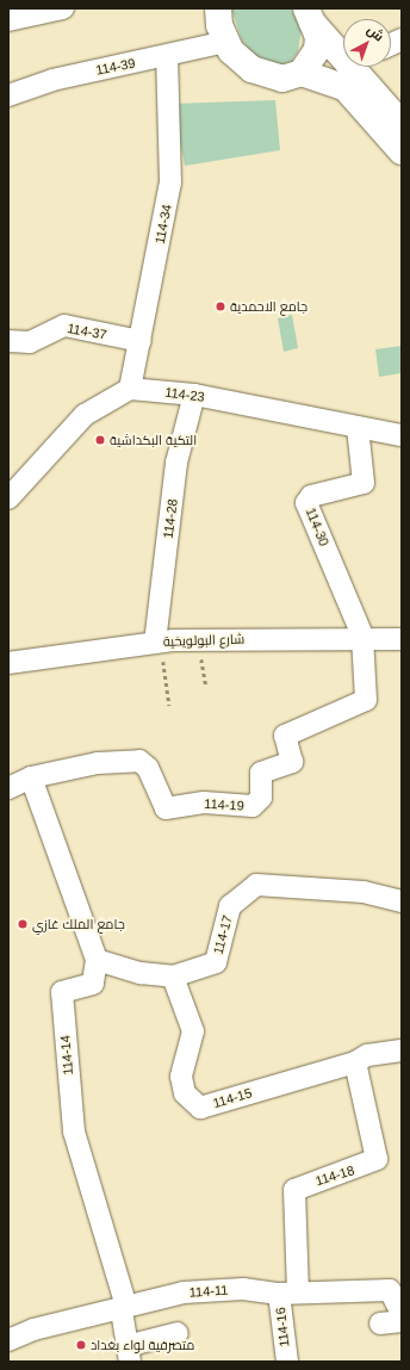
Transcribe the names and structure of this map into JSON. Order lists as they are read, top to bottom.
{
  "streets": {
    "street": [
      "114-39",
      "114-34",
      "114-37",
      "114-23",
      "114-28",
      "114-30",
      "شارع البولويخية",
      "114-19",
      "114-17",
      "114-14",
      "114-15",
      "114-18",
      "114-11",
      "114-16"
    ]
  },
  "crossings": [
    ["114-39", "114-34"],
    ["114-34", "114-37"],
    ["114-34", "114-23"],
    ["114-23", "114-28"],
    ["114-23", "114-30"],
    ["114-28", "شارع البولويخية"],
    ["114-30", "شارع البولويخية"],
    ["114-30", "114-19"],
    ["شارع البولويخية", "114-19"],
    ["114-17", "114-14"],
    ["114-17", "114-15"],
    ["114-14", "114-11"],
    ["114-15", "114-18"],
    ["114-18", "114-11"],
    ["114-18", "114-16"],
    ["114-11", "114-16"]
  ],
  "places": [
    "جامع الاحمدية",
    "التكية البكداشية",
    "جامع الملك غازي",
    "متصرفية لواء بغداد"
  ],
  "north": "top right"
}
